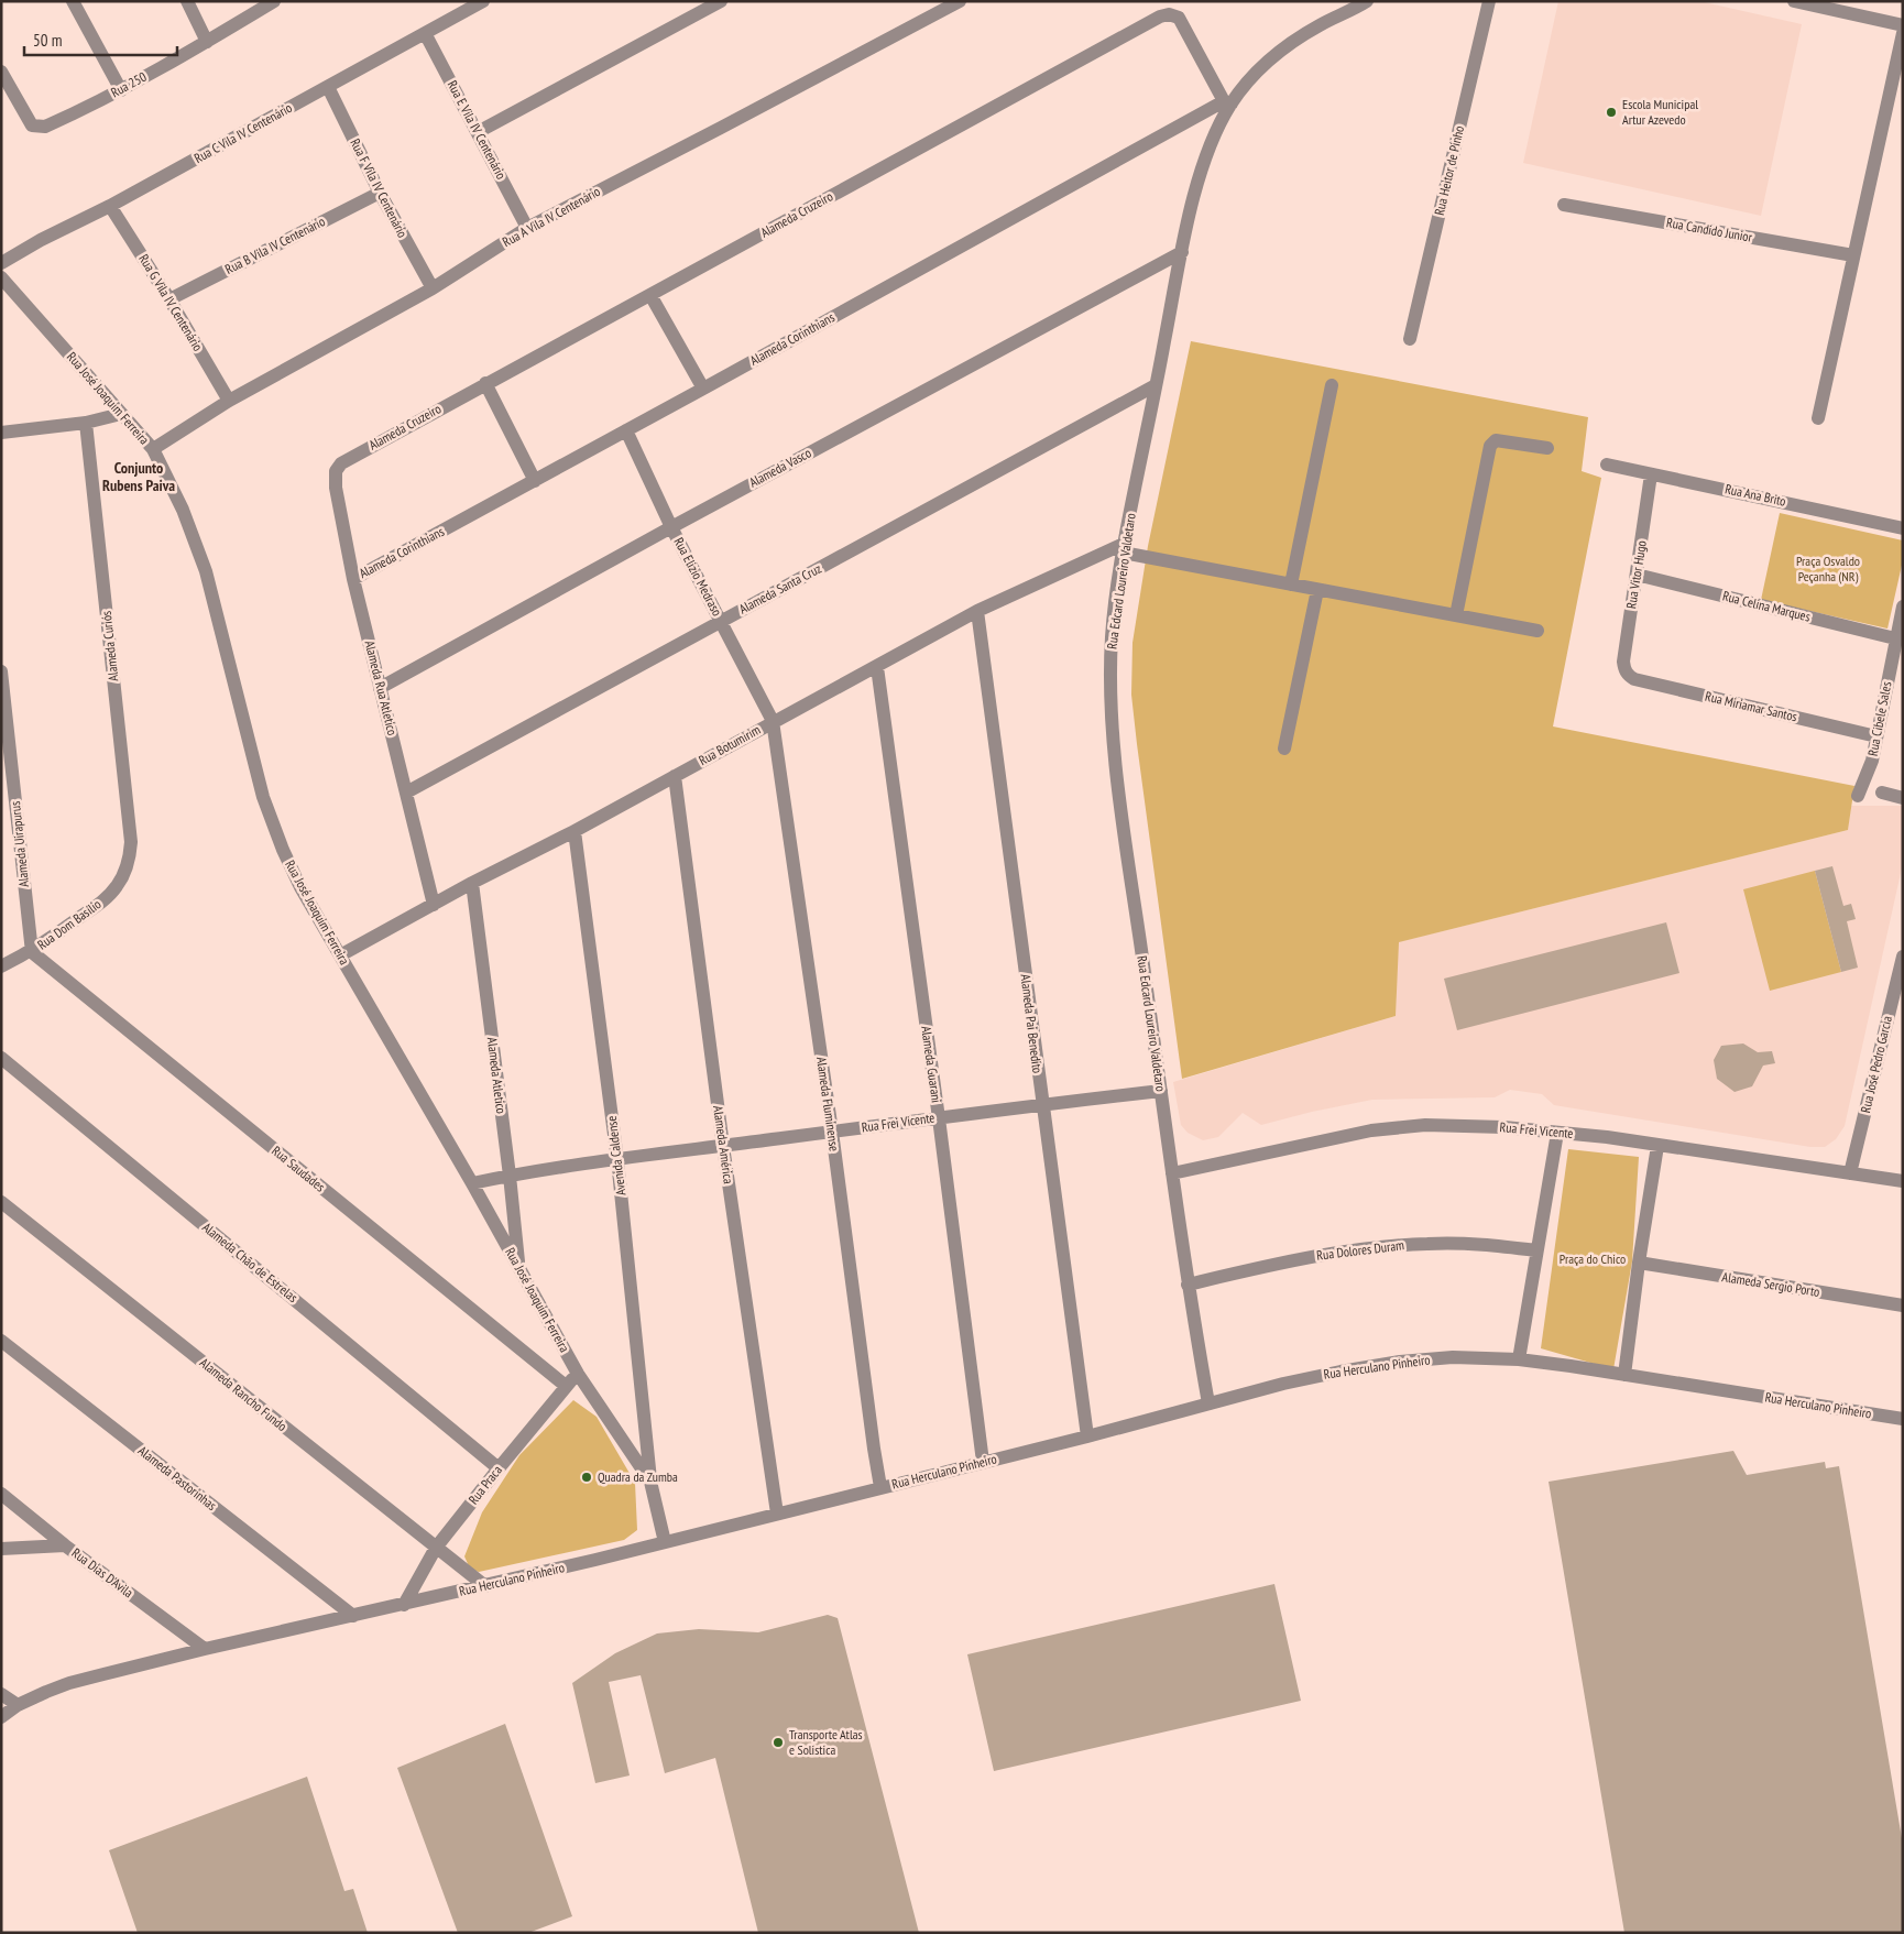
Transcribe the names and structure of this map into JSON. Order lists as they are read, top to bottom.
{
  "streets": {
    "street": [
      "Rua 250",
      "Rua E Vila IV Centenário",
      "Rua C Vila IV Centenário",
      "Rua Heitor de Pinho",
      "Rua F Vila IV Centenário",
      "Alameda Cruzeiro",
      "Rua A Vila IV Centenário",
      "Rua Candido Junior",
      "Rua B Vila IV Centenário",
      "Rua G Vila IV Centenário",
      "Alameda Corinthians",
      "Rua José Joaquim Ferreira",
      "Alameda Vasco",
      "Rua Ana Brito",
      "Rua Vitor Hugo",
      "Rua Elizio Medraso",
      "Rua Edcard Loureiro Valdetaro",
      "Alameda Santa Cruz",
      "Rua Celina Marques",
      "Alameda Curiós",
      "Alameda Rua Atletico",
      "Rua Miriamar Santos",
      "Rua Cibele Sales",
      "Rua Botumirim",
      "Alameda Uirapurus",
      "Rua Dom Basílio",
      "Alameda Pai Benedito",
      "Alameda Guarani",
      "Rua José Pedro Garcia",
      "Alameda Atletico",
      "Alameda Fluminense",
      "Rua Frei Vicente",
      "Alameda América",
      "Avenida Caldense",
      "Rua Saudades",
      "Rua Dolores Duram",
      "Alameda Chão de Estrelas",
      "Alameda Sergio Porto",
      "Rua Herculano Pinheiro",
      "Alameda Rancho Fundo",
      "Alameda Pastorinhas",
      "Rua Praca",
      "Rua Dias D'Avila"
    ]
  },
  "crossings": [
    ["Rua E Vila IV Centenário", "Rua C Vila IV Centenário"],
    ["Rua E Vila IV Centenário", "Rua A Vila IV Centenário"],
    ["Rua C Vila IV Centenário", "Rua F Vila IV Centenário"],
    ["Rua C Vila IV Centenário", "Rua G Vila IV Centenário"],
    ["Rua F Vila IV Centenário", "Rua A Vila IV Centenário"],
    ["Rua F Vila IV Centenário", "Rua B Vila IV Centenário"],
    ["Alameda Cruzeiro", "Alameda Corinthians"],
    ["Alameda Cruzeiro", "Rua Edcard Loureiro Valdetaro"],
    ["Alameda Cruzeiro", "Alameda Rua Atletico"],
    ["Rua A Vila IV Centenário", "Rua G Vila IV Centenário"],
    ["Rua A Vila IV Centenário", "Rua José Joaquim Ferreira"],
    ["Rua B Vila IV Centenário", "Rua G Vila IV Centenário"],
    ["Alameda Corinthians", "Rua Elizio Medraso"],
    ["Alameda Corinthians", "Rua Edcard Loureiro Valdetaro"],
    ["Alameda Corinthians", "Alameda Rua Atletico"],
    ["Rua José Joaquim Ferreira", "Rua Botumirim"],
    ["Rua José Joaquim Ferreira", "Alameda Atletico"],
    ["Rua José Joaquim Ferreira", "Rua Frei Vicente"],
    ["Rua José Joaquim Ferreira", "Avenida Caldense"],
    ["Rua José Joaquim Ferreira", "Rua Herculano Pinheiro"],
    ["Rua José Joaquim Ferreira", "Rua Praca"],
    ["Alameda Vasco", "Rua Elizio Medraso"],
    ["Alameda Vasco", "Rua Edcard Loureiro Valdetaro"],
    ["Alameda Vasco", "Alameda Rua Atletico"],
    ["Rua Ana Brito", "Rua Vitor Hugo"],
    ["Rua Vitor Hugo", "Rua Celina Marques"],
    ["Rua Vitor Hugo", "Rua Miriamar Santos"],
    ["Rua Elizio Medraso", "Alameda Santa Cruz"],
    ["Rua Elizio Medraso", "Rua Botumirim"],
    ["Rua Elizio Medraso", "Alameda Fluminense"],
    ["Rua Edcard Loureiro Valdetaro", "Alameda Santa Cruz"],
    ["Rua Edcard Loureiro Valdetaro", "Rua Botumirim"],
    ["Rua Edcard Loureiro Valdetaro", "Rua Frei Vicente"],
    ["Rua Edcard Loureiro Valdetaro", "Rua Dolores Duram"],
    ["Rua Edcard Loureiro Valdetaro", "Rua Herculano Pinheiro"],
    ["Alameda Santa Cruz", "Alameda Rua Atletico"],
    ["Rua Celina Marques", "Rua Cibele Sales"],
    ["Alameda Curiós", "Rua Dom Basílio"],
    ["Alameda Rua Atletico", "Rua Botumirim"],
    ["Rua Miriamar Santos", "Rua Cibele Sales"],
    ["Rua Botumirim", "Alameda Pai Benedito"],
    ["Rua Botumirim", "Alameda Guarani"],
    ["Rua Botumirim", "Alameda Atletico"],
    ["Rua Botumirim", "Alameda Fluminense"],
    ["Rua Botumirim", "Alameda América"],
    ["Rua Botumirim", "Avenida Caldense"],
    ["Alameda Uirapurus", "Rua Dom Basílio"],
    ["Alameda Uirapurus", "Rua Saudades"],
    ["Rua Dom Basílio", "Rua Saudades"],
    ["Alameda Pai Benedito", "Rua Frei Vicente"],
    ["Alameda Pai Benedito", "Rua Herculano Pinheiro"],
    ["Alameda Guarani", "Rua Frei Vicente"],
    ["Alameda Guarani", "Rua Herculano Pinheiro"],
    ["Rua José Pedro Garcia", "Rua Frei Vicente"],
    ["Alameda Atletico", "Rua Frei Vicente"],
    ["Alameda Fluminense", "Rua Frei Vicente"],
    ["Alameda Fluminense", "Rua Herculano Pinheiro"],
    ["Rua Frei Vicente", "Alameda América"],
    ["Rua Frei Vicente", "Avenida Caldense"],
    ["Alameda América", "Rua Herculano Pinheiro"],
    ["Rua Saudades", "Rua Praca"],
    ["Alameda Chão de Estrelas", "Rua Praca"],
    ["Rua Herculano Pinheiro", "Alameda Rancho Fundo"],
    ["Rua Herculano Pinheiro", "Alameda Pastorinhas"],
    ["Rua Herculano Pinheiro", "Rua Praca"],
    ["Rua Herculano Pinheiro", "Rua Dias D'Avila"],
    ["Alameda Rancho Fundo", "Rua Praca"]
  ],
  "districts": ["Conjunto Rubens Paiva"],
  "parks": ["Praça Osvaldo Peçanha (NR)", "Praça do Chico"],
  "places": ["Escola Municipal Artur Azevedo", "Quadra da Zumba", "Transporte Atlas e Solistica"],
  "scale_bar": "50 m"
}
